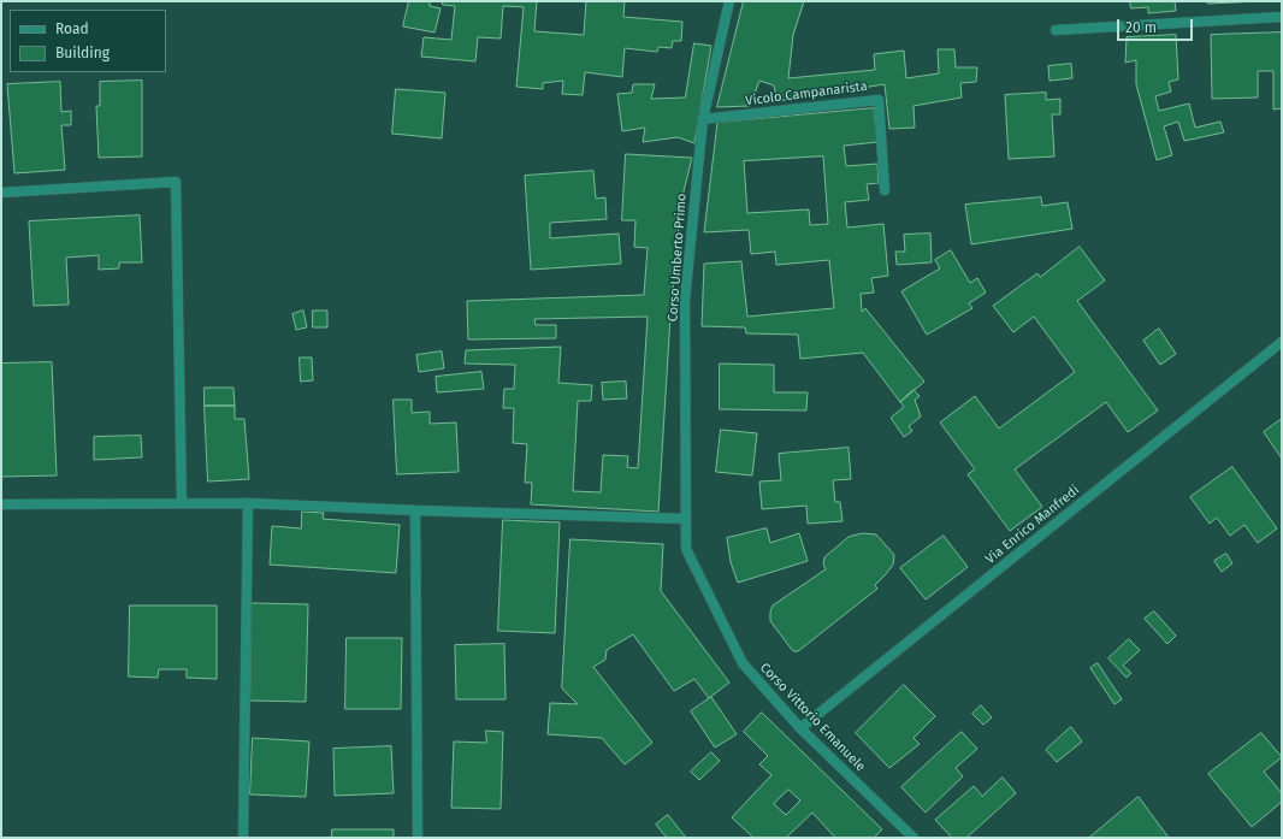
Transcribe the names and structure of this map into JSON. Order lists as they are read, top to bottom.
{
  "streets": {
    "street": [
      "Vicolo Campanarista",
      "Corso Umberto Primo",
      "Via Enrico Manfredi",
      "Corso Vittorio Emanuele"
    ]
  },
  "crossings": [
    ["Vicolo Campanarista", "Corso Umberto Primo"],
    ["Corso Umberto Primo", "Corso Vittorio Emanuele"],
    ["Via Enrico Manfredi", "Corso Vittorio Emanuele"]
  ],
  "legend": ["Road", "Building"],
  "scale_bar": "20 m"
}
